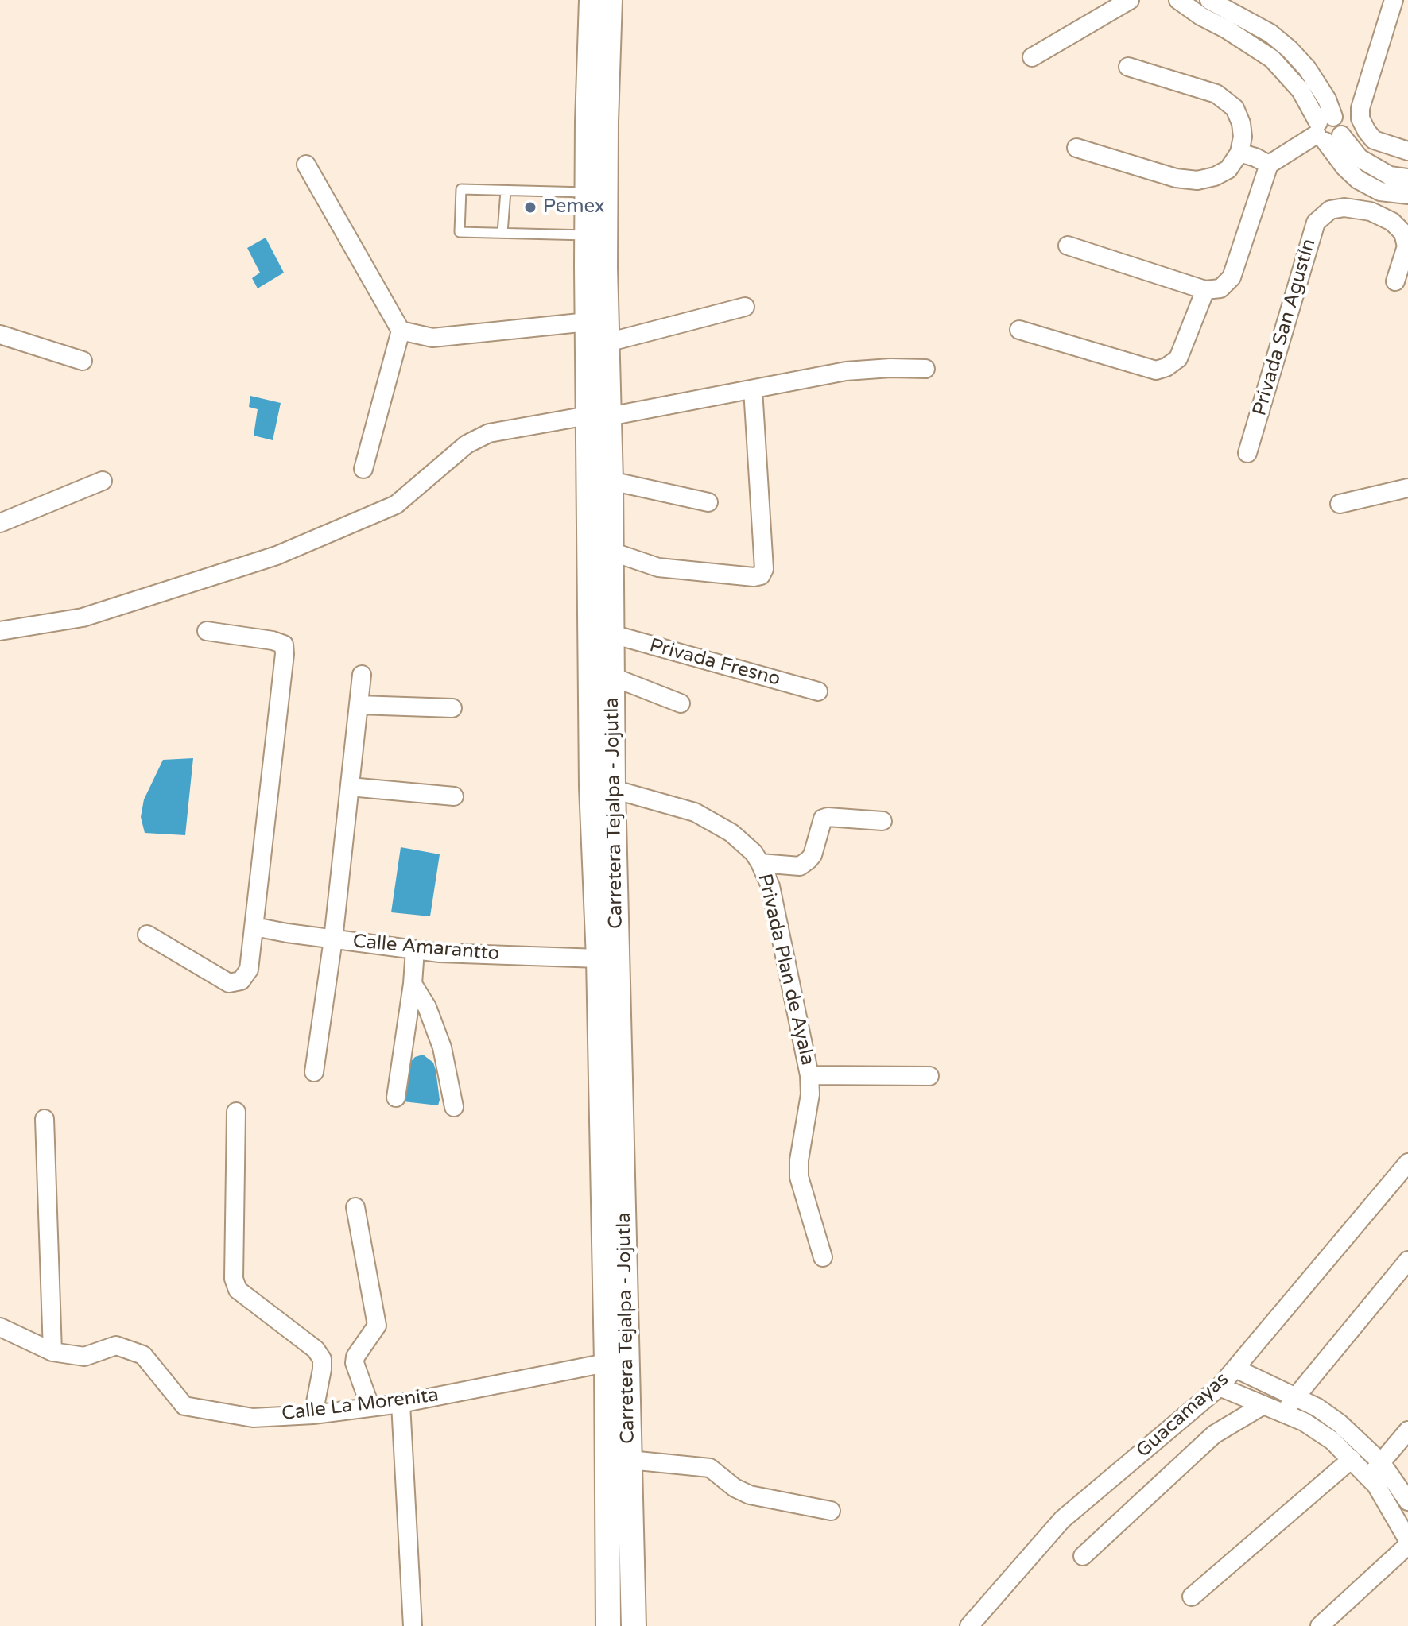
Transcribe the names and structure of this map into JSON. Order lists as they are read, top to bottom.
{
  "streets": {
    "main road": ["Carretera Tejalpa - Jojutla"],
    "street": [
      "Privada San Agustín",
      "Privada Fresno",
      "Calle Amarantto",
      "Privada Plan de Ayala",
      "Calle La Morenita",
      "Guacamayas"
    ]
  },
  "crossings": [
    ["Privada Fresno", "Carretera Tejalpa - Jojutla"],
    ["Carretera Tejalpa - Jojutla", "Calle Amarantto"],
    ["Carretera Tejalpa - Jojutla", "Privada Plan de Ayala"],
    ["Carretera Tejalpa - Jojutla", "Calle La Morenita"]
  ],
  "places": ["Pemex"]
}
